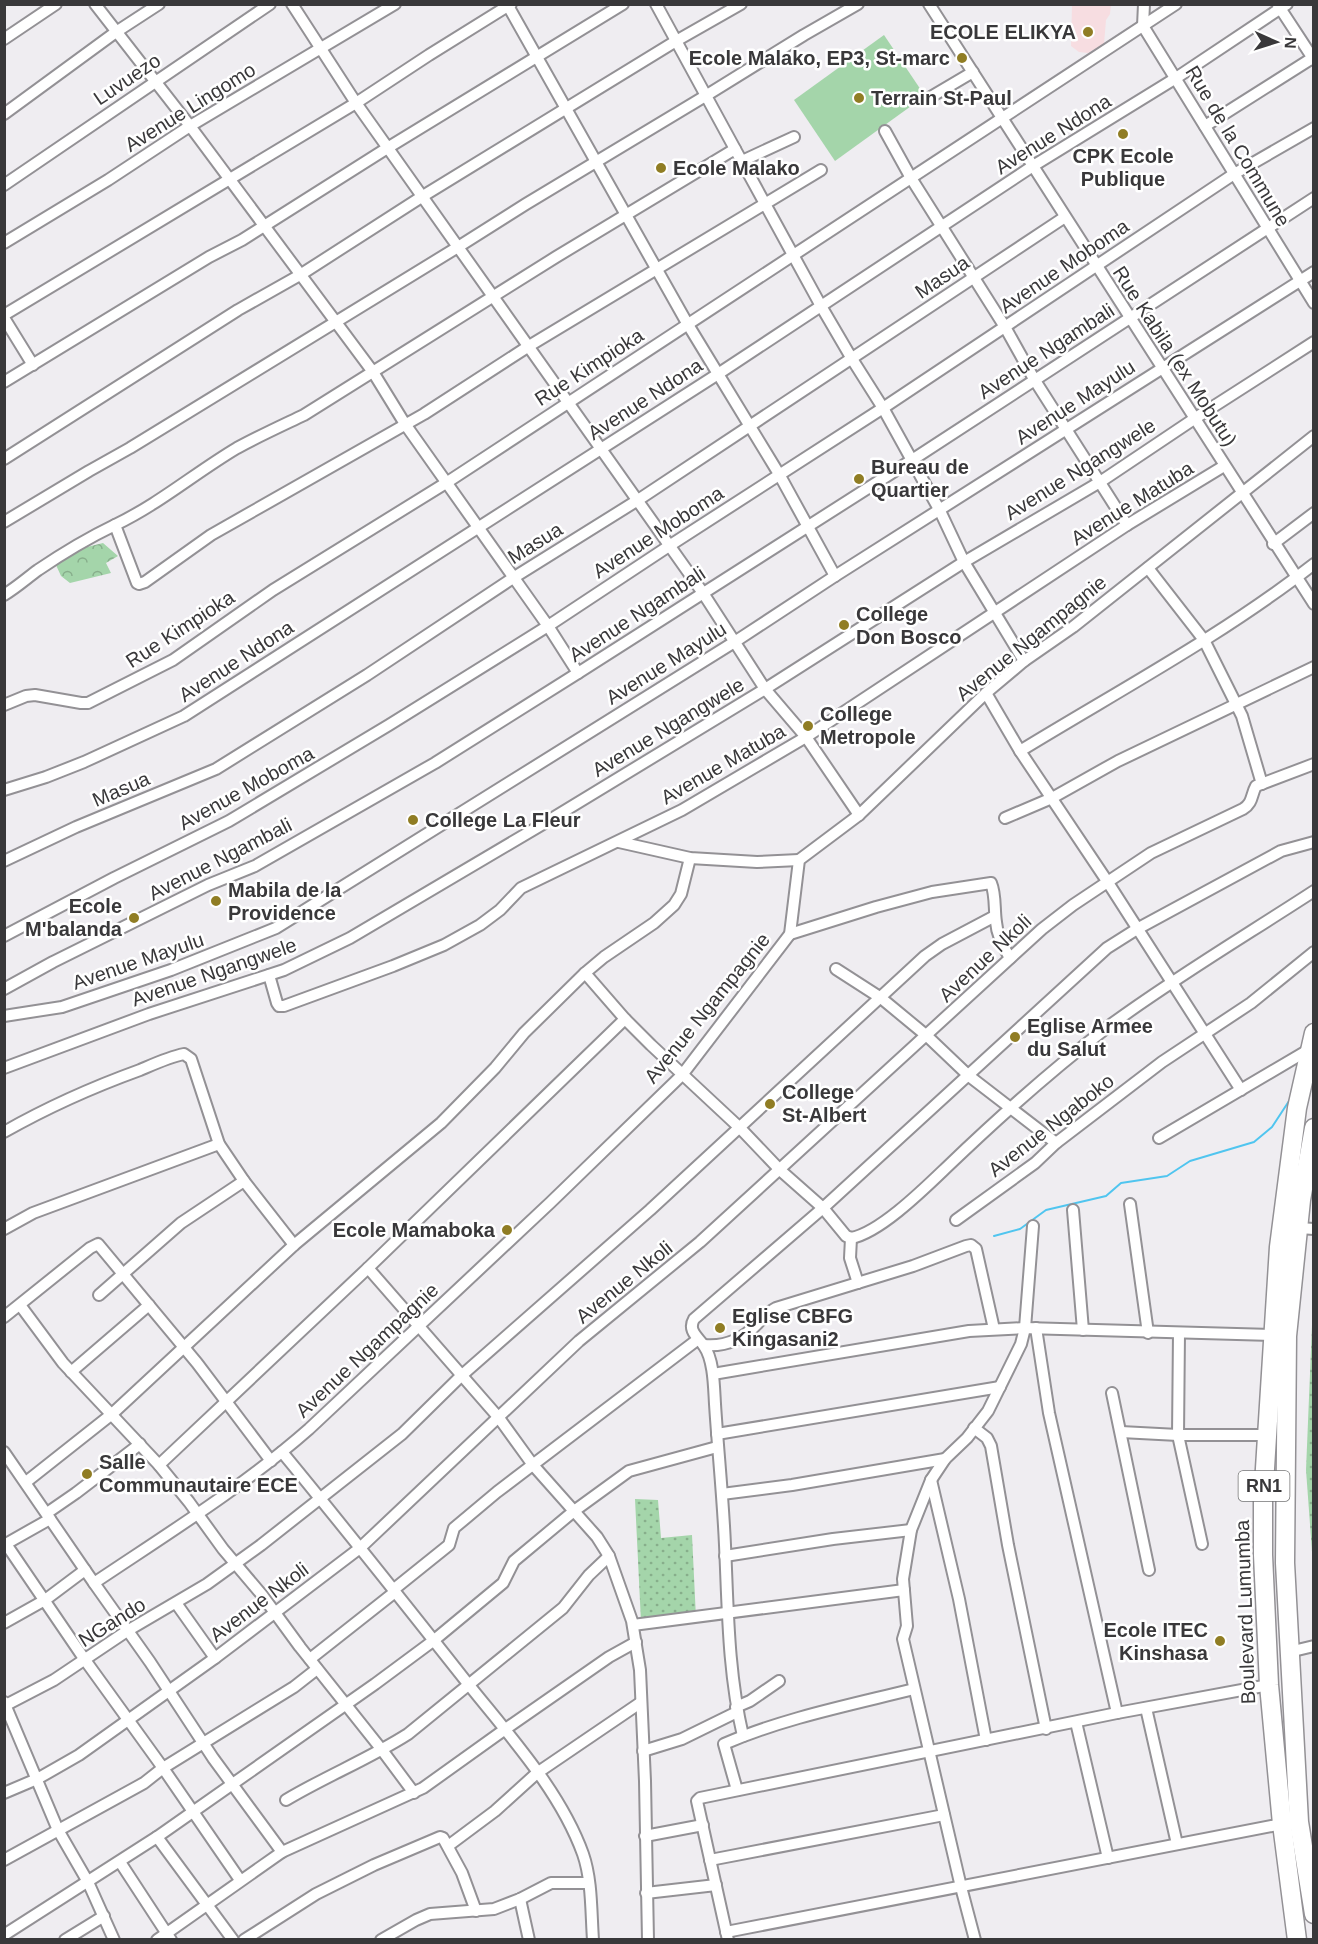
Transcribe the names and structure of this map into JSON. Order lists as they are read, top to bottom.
{
  "streets": {
    "highway": ["RN1", "Boulevard Lumumba"],
    "street": [
      "Luvuezo",
      "Avenue Lingomo",
      "Avenue Ndona",
      "Rue de la Commune",
      "Avenue Moboma",
      "Masua",
      "Avenue Ngambali",
      "Rue Kabila (ex Mobutu)",
      "Rue Kimpioka",
      "Avenue Mayulu",
      "Avenue Ngangwele",
      "Avenue Matuba",
      "Avenue Ngampagnie",
      "Avenue Nkoli",
      "Avenue Ngaboko",
      "NGando"
    ]
  },
  "crossings": [
    ["Avenue Ndona", "Rue de la Commune"],
    ["Avenue Ndona", "Rue Kabila (ex Mobutu)"],
    ["Rue de la Commune", "Avenue Moboma"],
    ["Rue de la Commune", "Avenue Ngambali"],
    ["Rue de la Commune", "Rue Kimpioka"],
    ["Rue de la Commune", "Avenue Mayulu"],
    ["Avenue Moboma", "Rue Kabila (ex Mobutu)"],
    ["Masua", "Rue Kabila (ex Mobutu)"],
    ["Avenue Ngambali", "Rue Kabila (ex Mobutu)"],
    ["Rue Kabila (ex Mobutu)", "Rue Kimpioka"],
    ["Rue Kabila (ex Mobutu)", "Avenue Mayulu"],
    ["Rue Kabila (ex Mobutu)", "Avenue Ngangwele"],
    ["Rue Kabila (ex Mobutu)", "Avenue Matuba"],
    ["Rue Kabila (ex Mobutu)", "Avenue Ngampagnie"],
    ["Avenue Ngangwele", "Avenue Matuba"]
  ],
  "places": [
    "ECOLE ELIKYA",
    "Ecole Malako, EP3, St-marc",
    "Terrain St-Paul",
    "CPK Ecole Publique",
    "Ecole Malako",
    "Bureau de Quartier",
    "College Don Bosco",
    "College Metropole",
    "College La Fleur",
    "Mabila de la Providence",
    "Ecole M'balanda",
    "Eglise Armee du Salut",
    "College St-Albert",
    "Ecole Mamaboka",
    "Eglise CBFG Kingasani2",
    "Salle Communautaire ECE",
    "Ecole ITEC Kinshasa"
  ],
  "north": "right"
}
